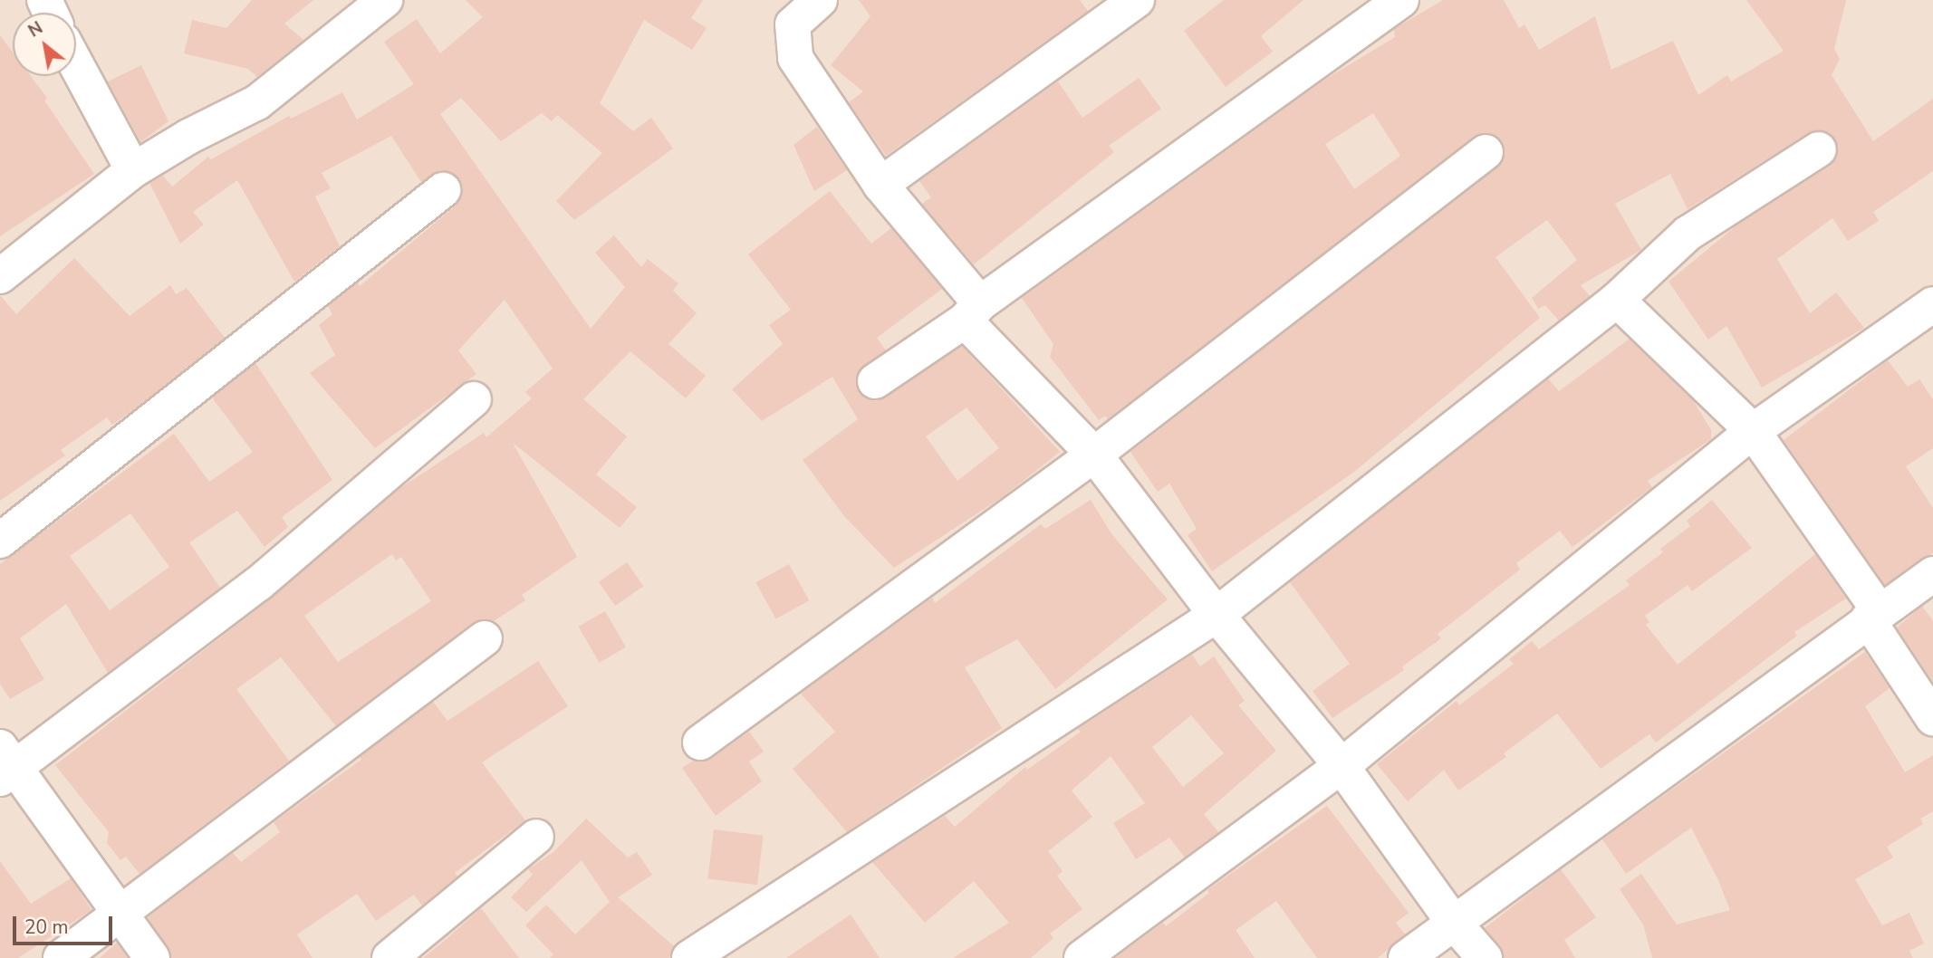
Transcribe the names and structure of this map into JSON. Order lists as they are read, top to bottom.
{
  "scale_bar": "20 m",
  "north": "top left"
}
